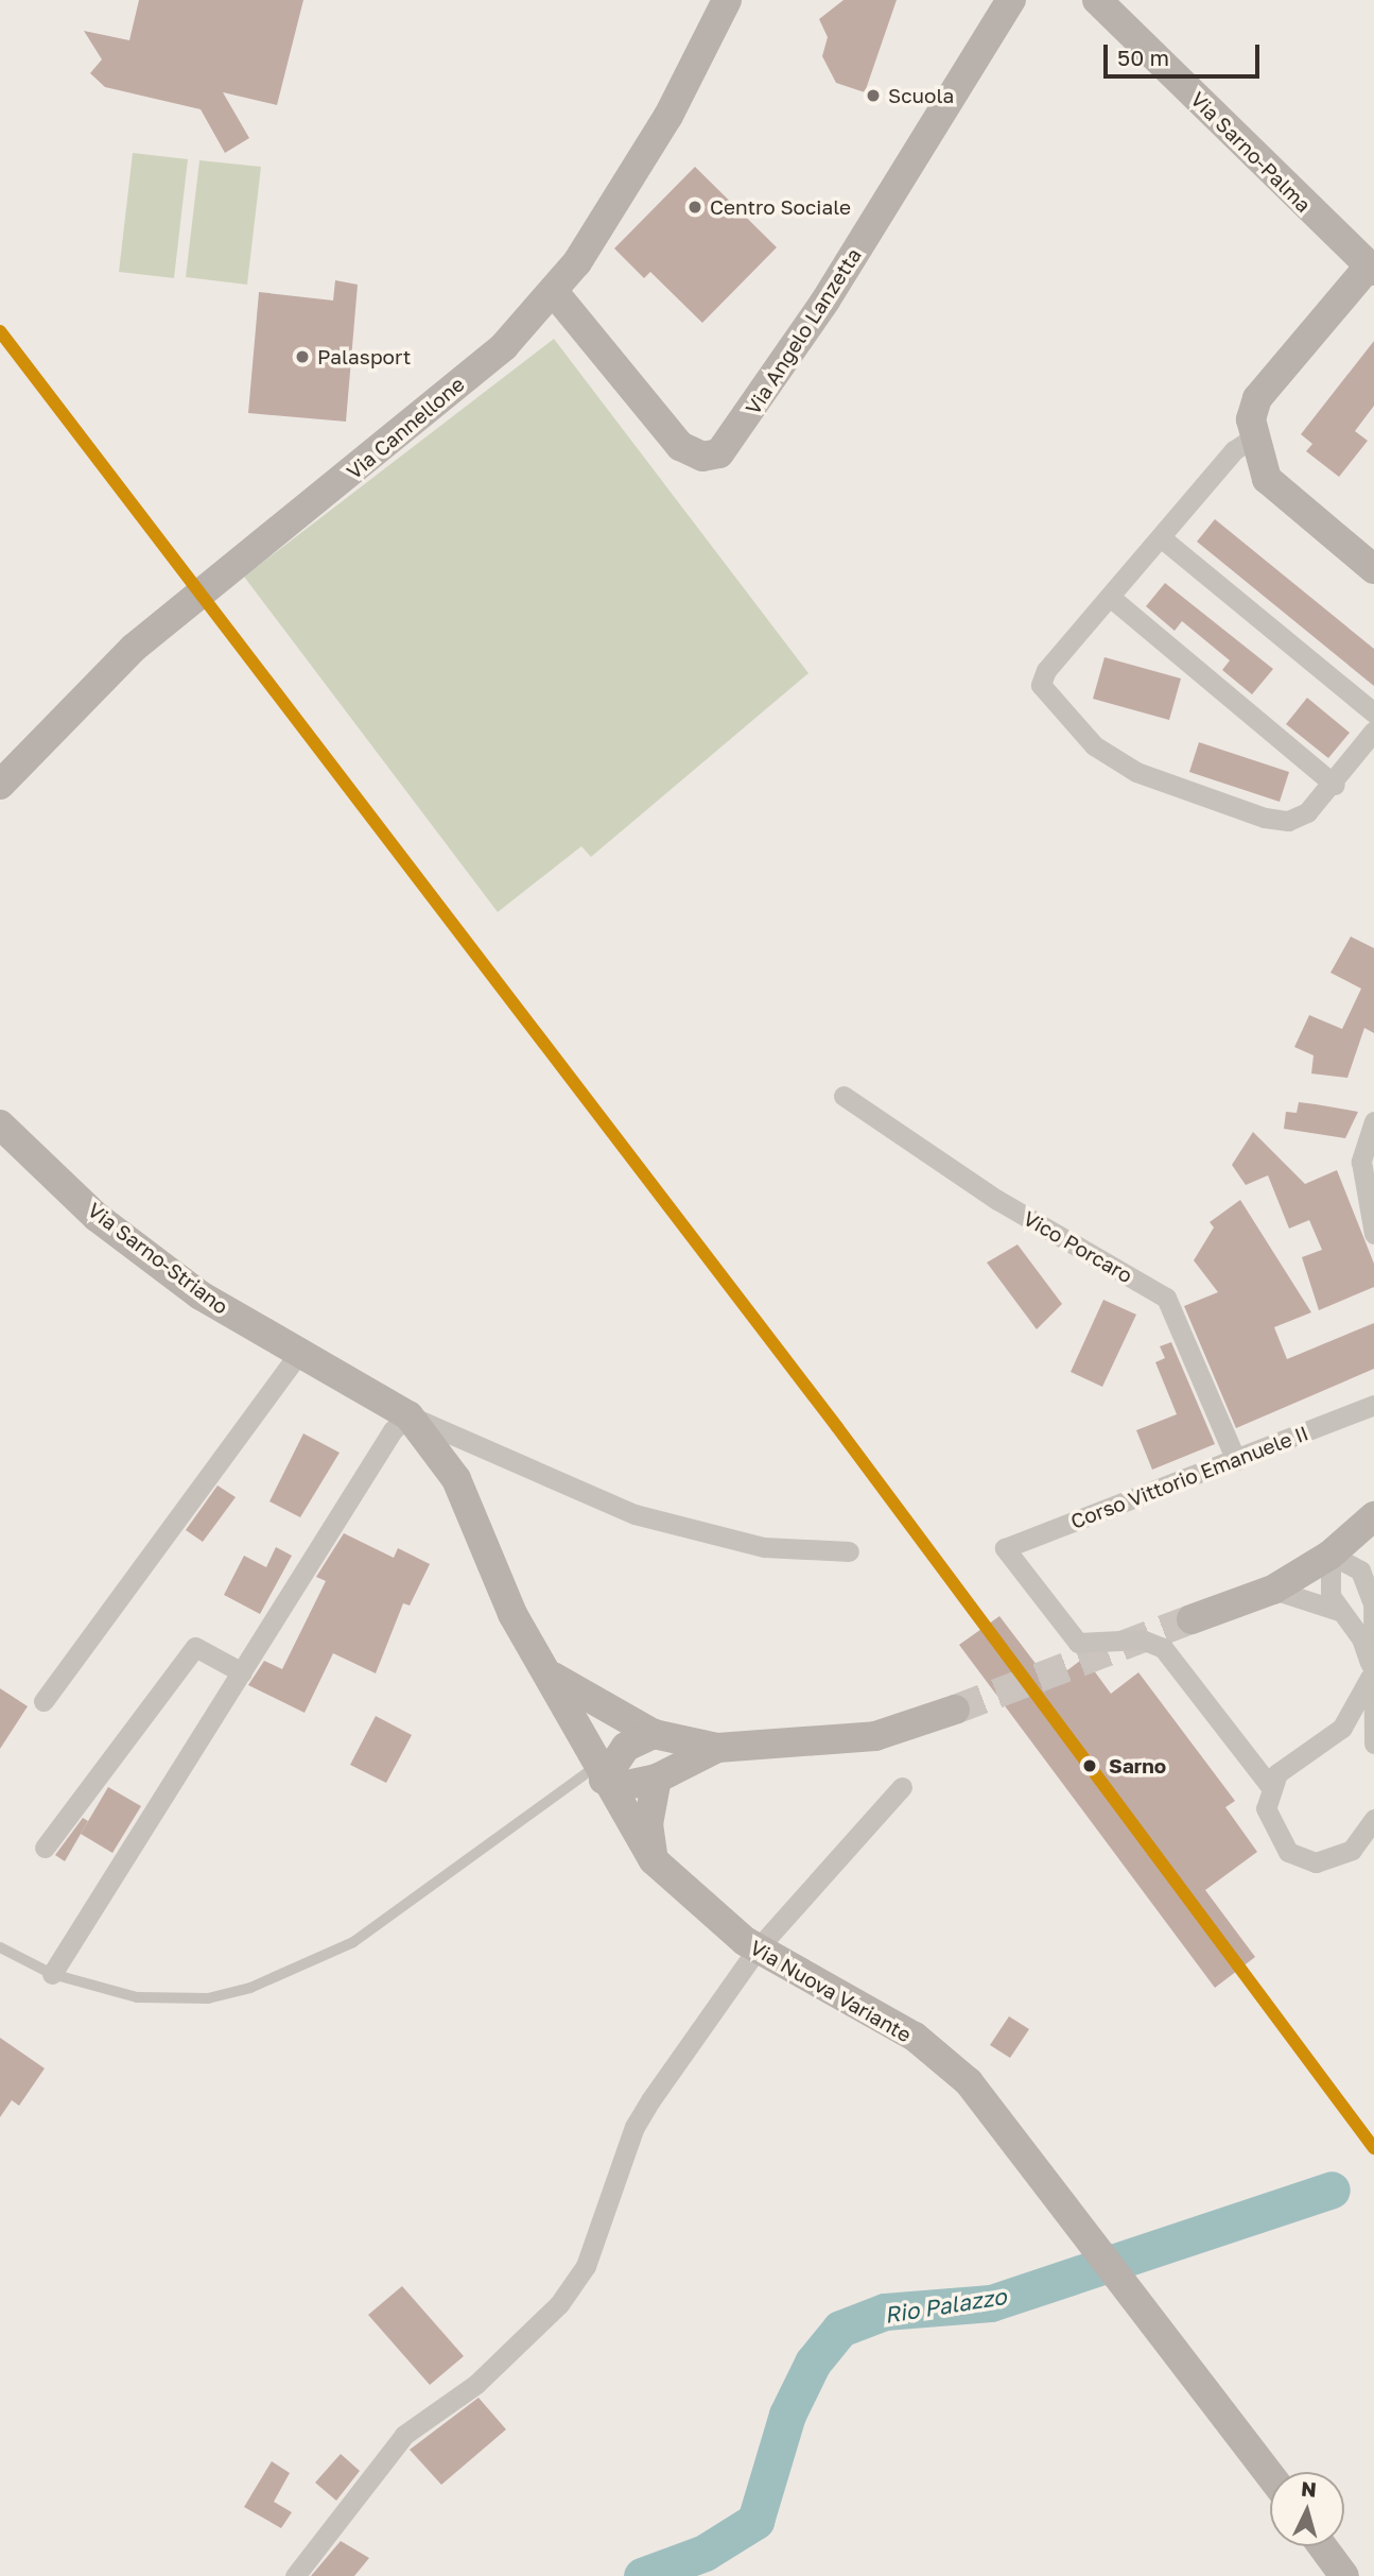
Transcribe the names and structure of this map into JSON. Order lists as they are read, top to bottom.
{
  "streets": {
    "main road": [
      "Via Sarno-Palma",
      "Via Angelo Lanzetta",
      "Via Cannellone",
      "Via Sarno-Striano",
      "Via Nuova Variante"
    ],
    "street": ["Vico Porcaro", "Corso Vittorio Emanuele II"]
  },
  "crossings": [
    ["Via Angelo Lanzetta", "Via Cannellone"],
    ["Vico Porcaro", "Corso Vittorio Emanuele II"],
    ["Via Sarno-Striano", "Via Nuova Variante"]
  ],
  "water": ["Rio Palazzo"],
  "places": [
    "Scuola",
    "Centro Sociale",
    "Palasport",
    "Sarno"
  ],
  "scale_bar": "50 m",
  "north": "top"
}
